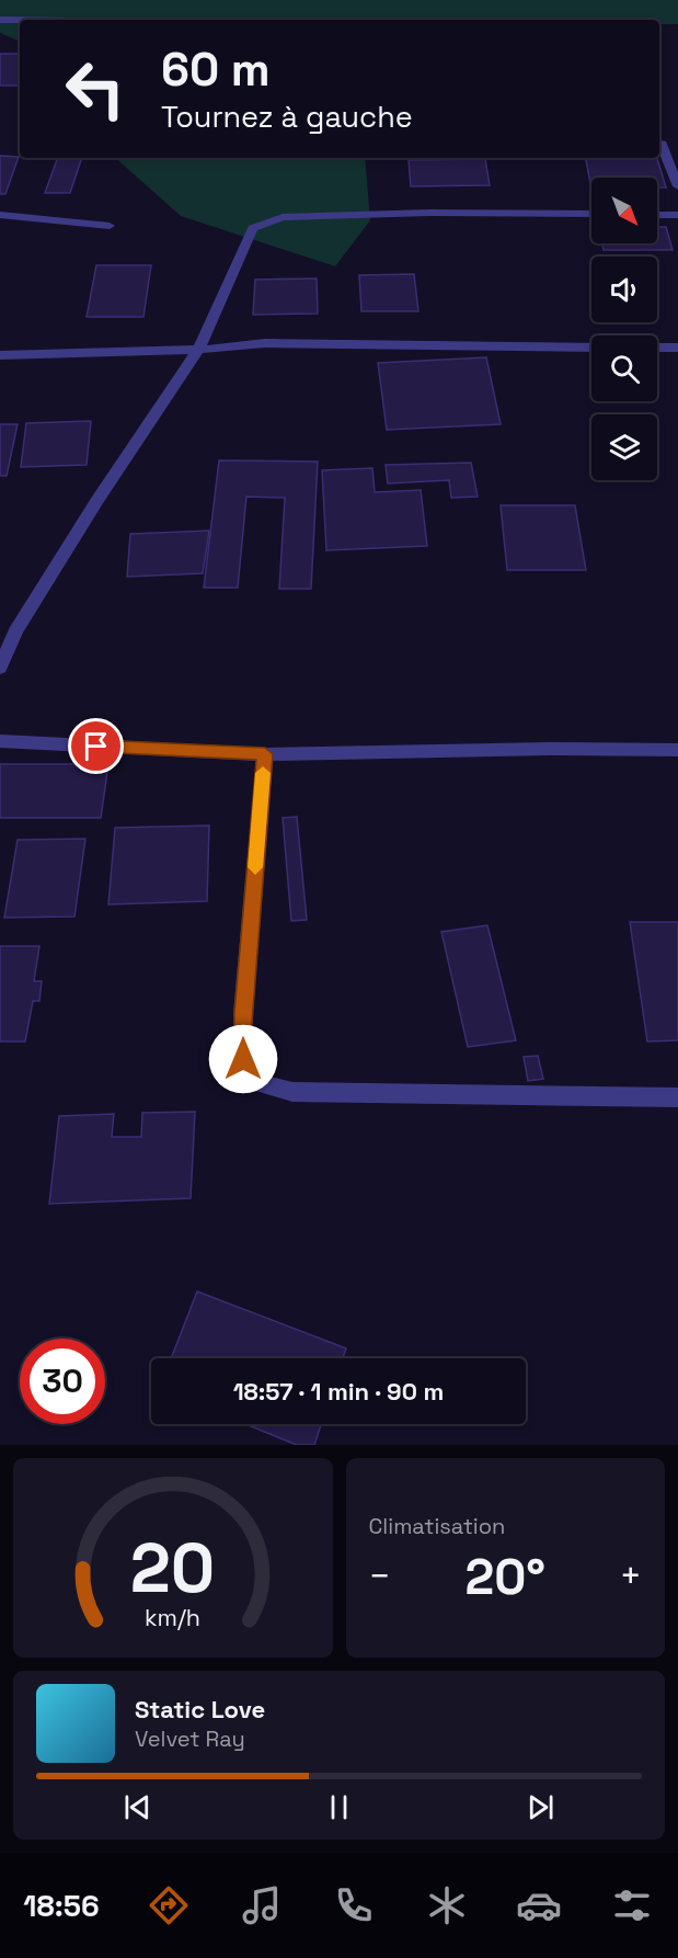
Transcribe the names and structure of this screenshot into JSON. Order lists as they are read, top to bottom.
{
  "north": "bottom right",
  "page": {
    "turn": ["60 m", "Tournez à gauche"],
    "limit": "30",
    "trip": "18:57 · 1 min · 90 m",
    "tile": "Climatisation",
    "heat": ["−", "20°", "+"],
    "song": ["Static Love", "Velvet Ray"],
    "tabs": "18:56",
    "gauge": ["20", "km/h"]
  }
}
